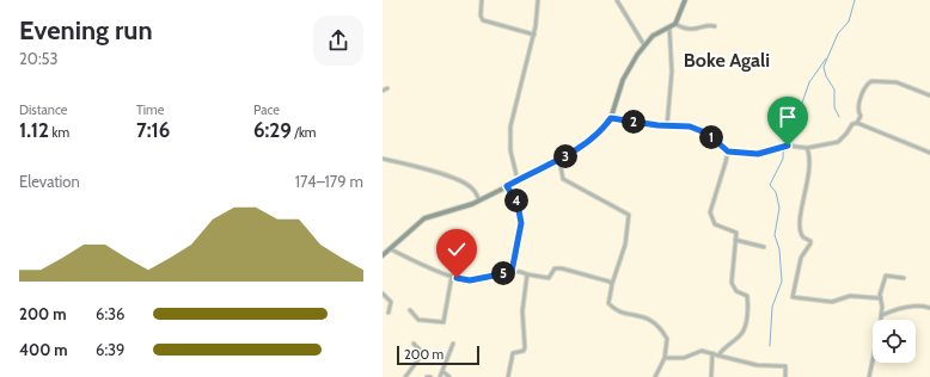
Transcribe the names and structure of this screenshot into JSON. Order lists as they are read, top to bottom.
{
  "districts": ["Boke Agali"],
  "scale_bar": "200 m",
  "page": {
    "heading": ["Evening run", "20:53"],
    "stats": [
      ["Distance", "1.12 km"],
      ["Time", "7:16"],
      ["Pace", "6:29 /km"]
    ],
    "pins": [
      "2",
      "1",
      "3",
      "4",
      "5"
    ],
    "chart": ["Elevation", "174–179 m"],
    "list": [
      {
        "name": "200 m",
        "note": "6:36"
      },
      {
        "name": "400 m",
        "note": "6:39"
      }
    ],
    "scale": "200 m"
  }
}
